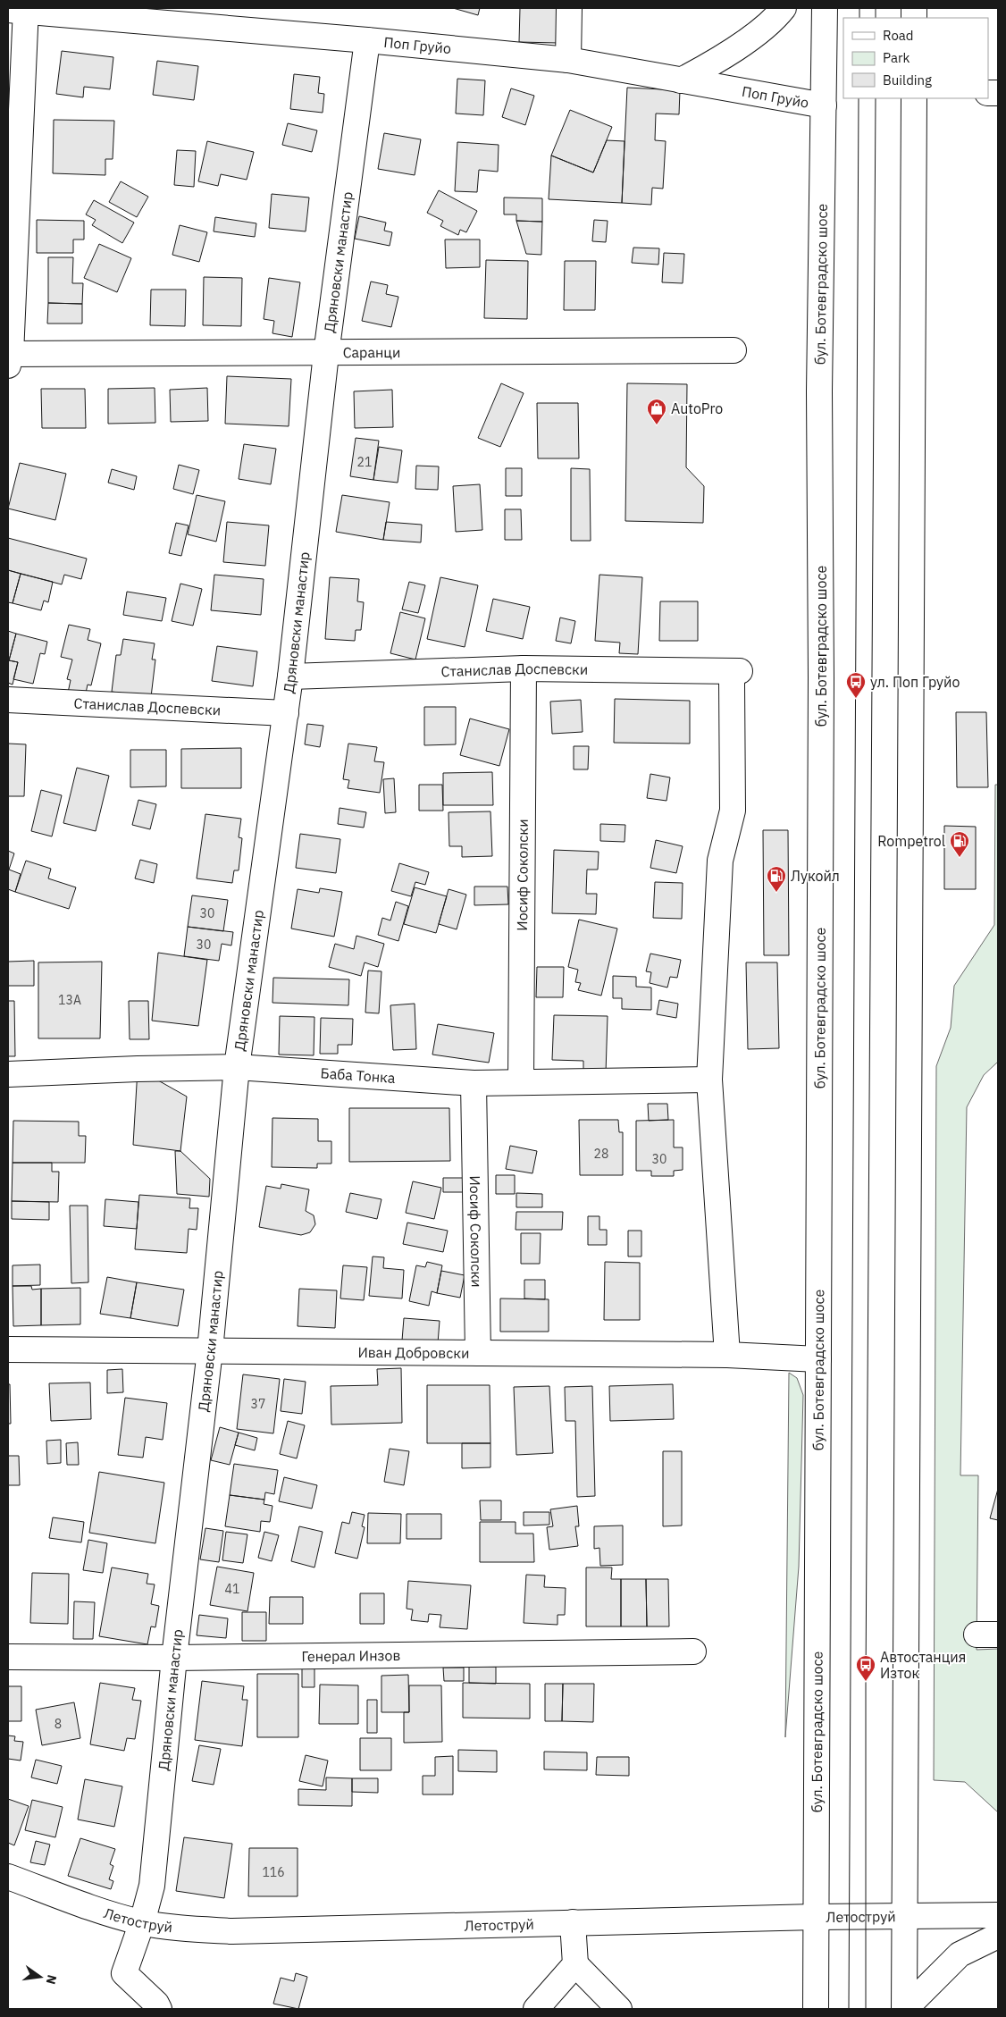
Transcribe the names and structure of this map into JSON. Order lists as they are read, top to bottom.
{
  "streets": {
    "street": [
      "Поп Груйо",
      "Дряновски манастир",
      "бул. Ботевградско шосе",
      "Саранци",
      "Станислав Доспевски",
      "Иосиф Соколски",
      "Баба Тонка",
      "Иван Добровски",
      "Генерал Инзов",
      "Летоструй"
    ]
  },
  "crossings": [
    ["Поп Груйо", "Дряновски манастир"],
    ["Поп Груйо", "бул. Ботевградско шосе"],
    ["Дряновски манастир", "Саранци"],
    ["Дряновски манастир", "Станислав Доспевски"],
    ["Дряновски манастир", "Баба Тонка"],
    ["Дряновски манастир", "Иван Добровски"],
    ["Дряновски манастир", "Генерал Инзов"],
    ["Дряновски манастир", "Летоструй"],
    ["бул. Ботевградско шосе", "Иван Добровски"],
    ["бул. Ботевградско шосе", "Летоструй"],
    ["Станислав Доспевски", "Иосиф Соколски"],
    ["Станислав Доспевски", "Баба Тонка"],
    ["Иосиф Соколски", "Баба Тонка"],
    ["Иосиф Соколски", "Иван Добровски"]
  ],
  "places": {
    "shop": ["AutoPro"],
    "bus stop": ["ул. Поп Груйо", "Автостанция Изток"],
    "fuel station": ["Rompetrol", "Лукойл"]
  },
  "house_numbers": [
    "21",
    "30",
    "30",
    "13А",
    "28",
    "30",
    "37",
    "41",
    "8",
    "116"
  ],
  "legend": ["Road", "Park", "Building"],
  "north": "right"
}
